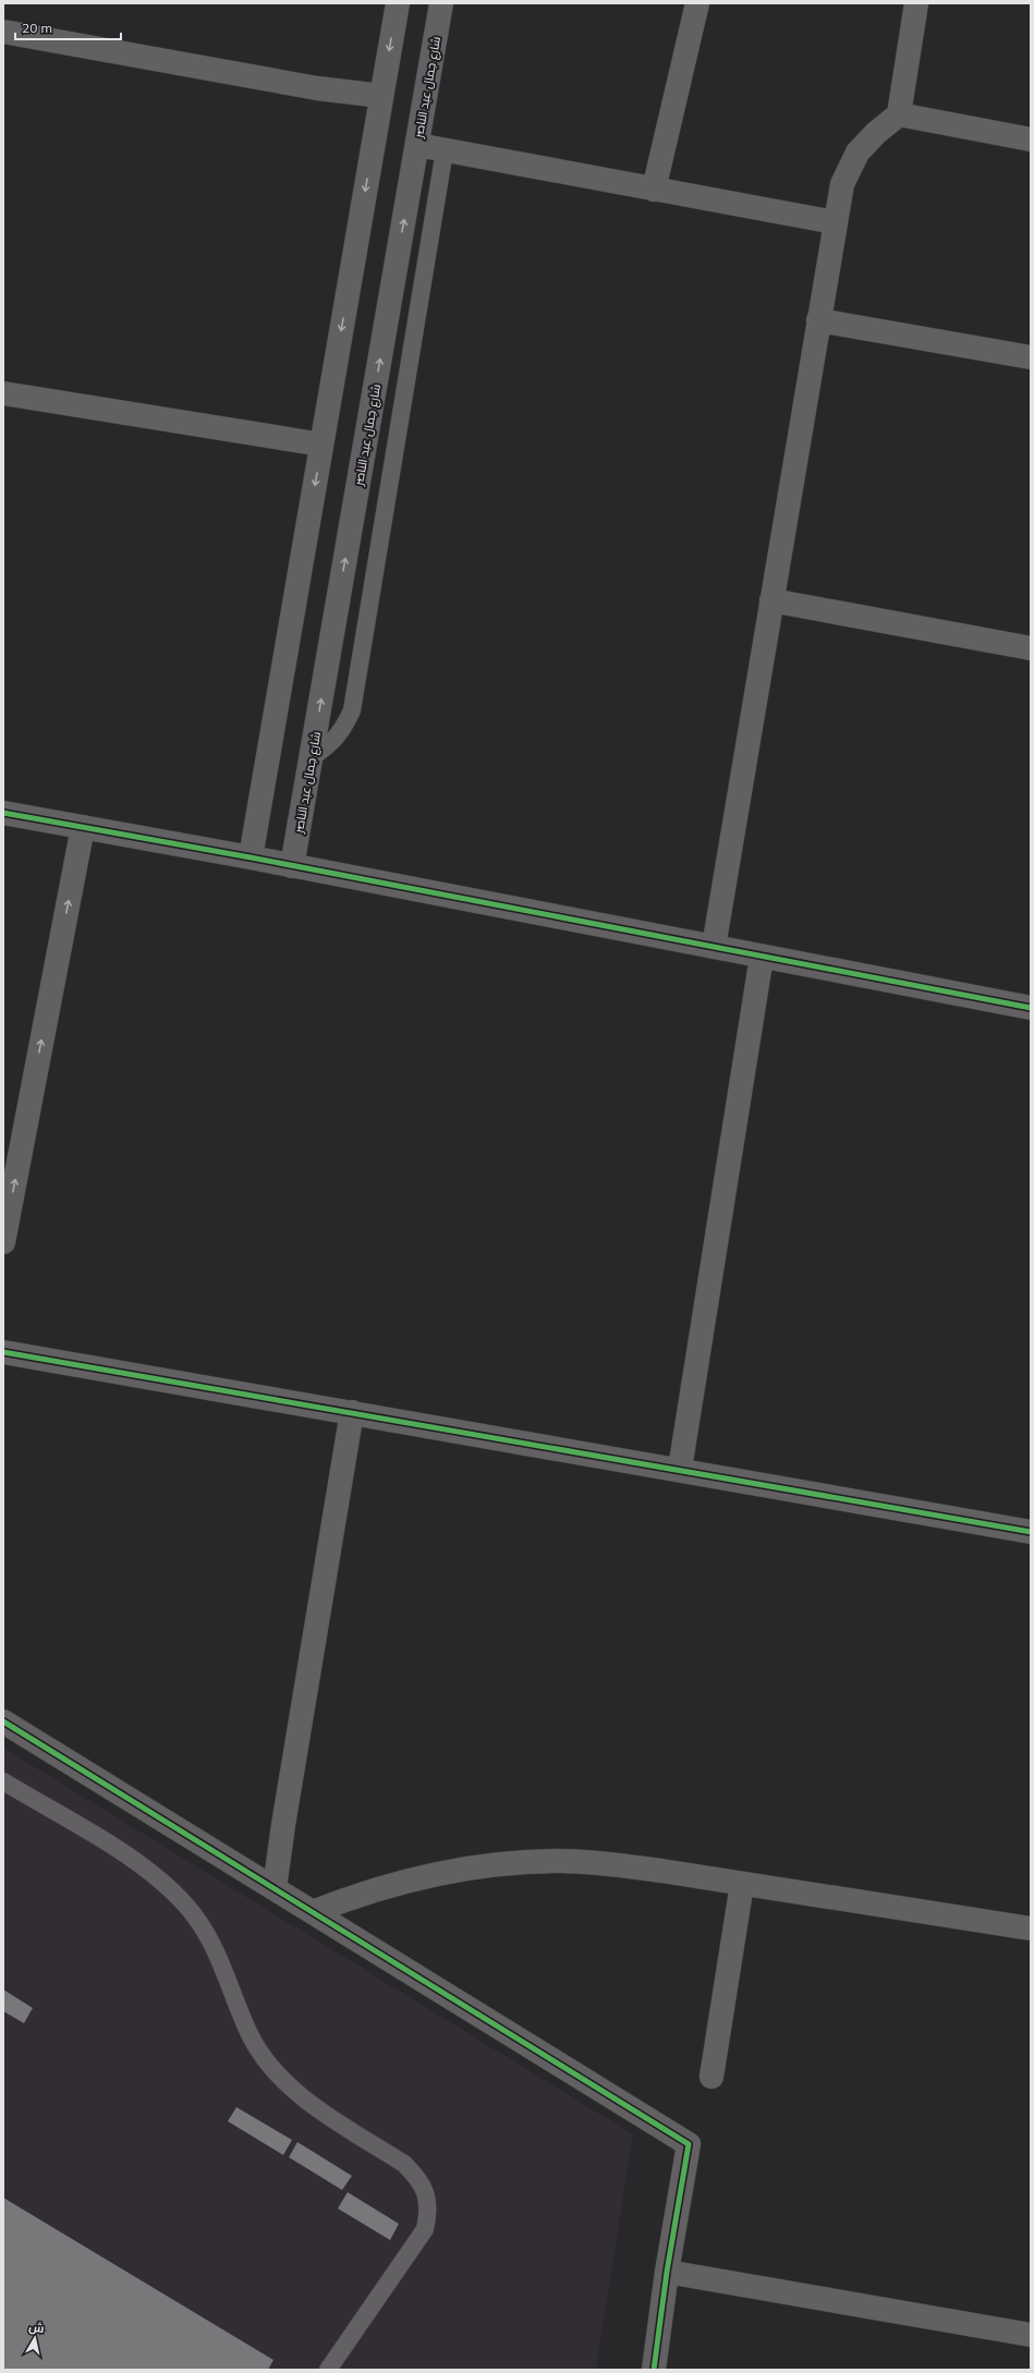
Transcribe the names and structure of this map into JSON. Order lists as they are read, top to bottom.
{
  "streets": {
    "street": ["شارع جمال عبد الناصر"]
  },
  "scale_bar": "20 m",
  "north": "top"
}
